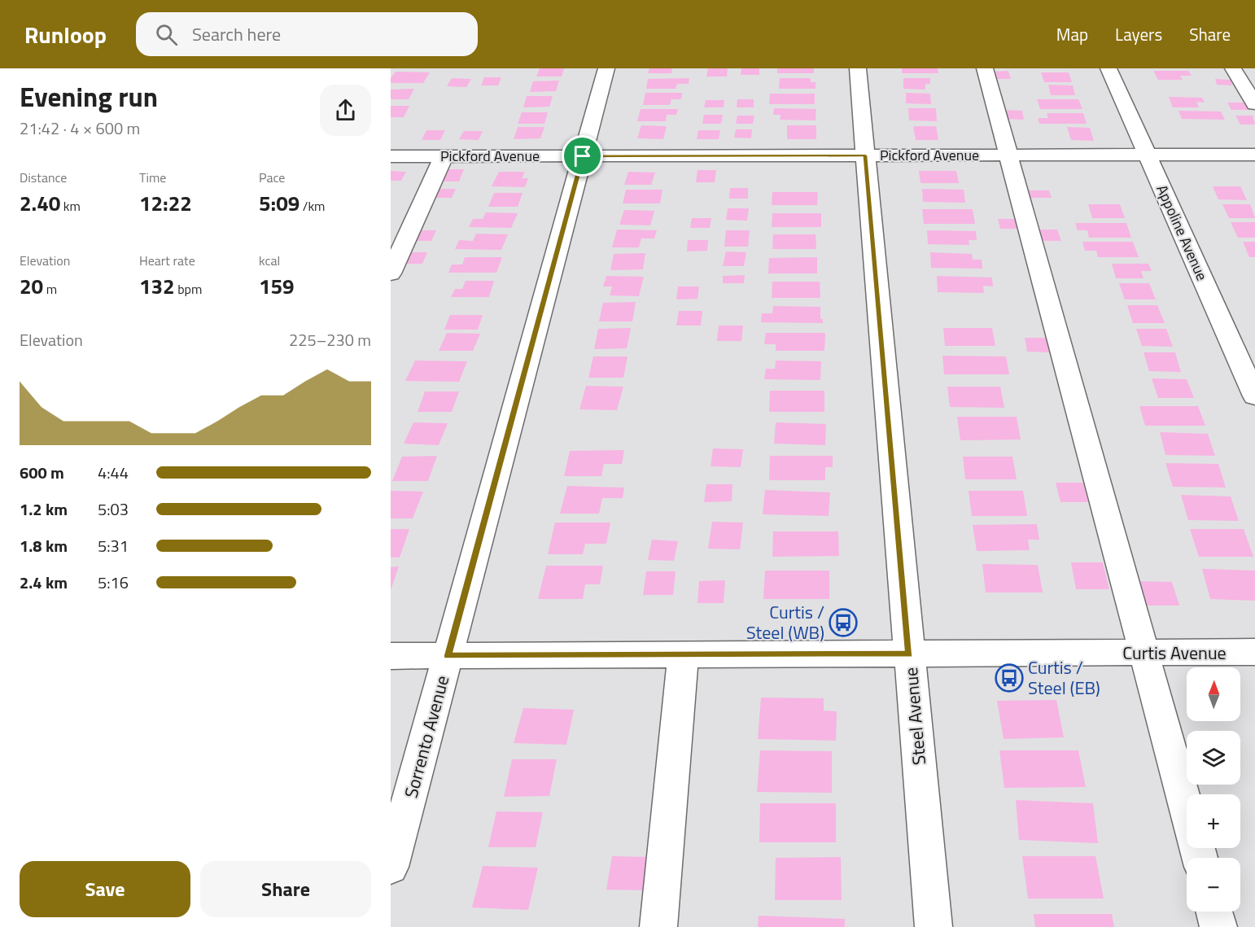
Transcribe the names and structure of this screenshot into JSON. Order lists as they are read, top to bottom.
{
  "streets": {
    "street": [
      "Pickford Avenue",
      "Appoline Avenue",
      "Curtis Avenue",
      "Steel Avenue",
      "Sorrento Avenue"
    ]
  },
  "crossings": [
    ["Pickford Avenue", "Appoline Avenue"],
    ["Pickford Avenue", "Steel Avenue"],
    ["Pickford Avenue", "Sorrento Avenue"],
    ["Curtis Avenue", "Steel Avenue"],
    ["Curtis Avenue", "Sorrento Avenue"]
  ],
  "places": {
    "bus stop": ["Curtis / Steel (WB)", "Curtis / Steel (EB)"]
  },
  "north": "top",
  "page": {
    "header": "Runloop",
    "search": "Search here",
    "nav": ["Map", "Layers", "Share"],
    "heading": ["Evening run", "21:42 · 4 × 600 m"],
    "stats": [
      ["Distance", "2.40 km"],
      ["Time", "12:22"],
      ["Pace", "5:09 /km"],
      ["Elevation", "20 m"],
      ["Heart rate", "132 bpm"],
      ["kcal", "159"]
    ],
    "chart": ["Elevation", "225–230 m"],
    "list": [
      {
        "name": "600 m",
        "note": "4:44"
      },
      {
        "name": "1.2 km",
        "note": "5:03"
      },
      {
        "name": "1.8 km",
        "note": "5:31"
      },
      {
        "name": "2.4 km",
        "note": "5:16"
      }
    ],
    "map_buttons": ["+", "−"],
    "buttons": ["Save", "Share"]
  }
}
